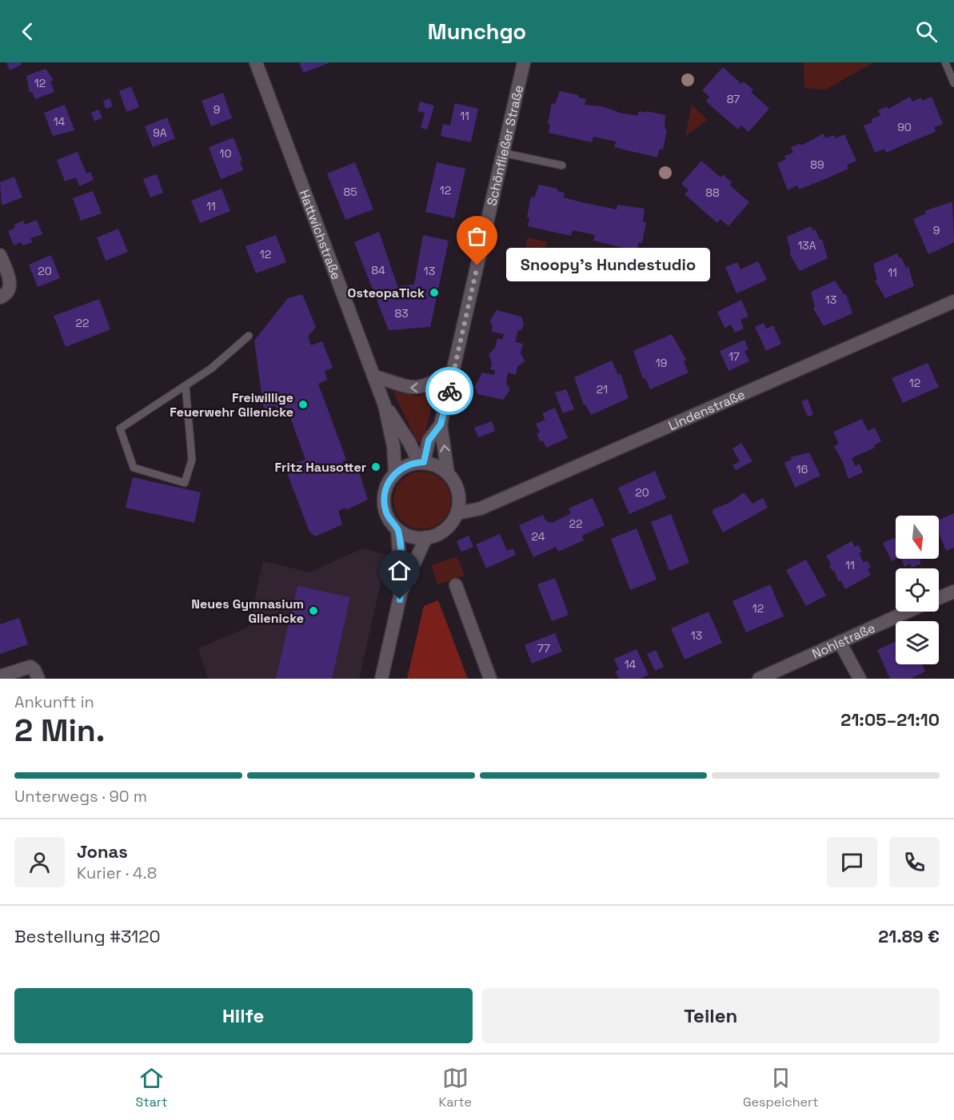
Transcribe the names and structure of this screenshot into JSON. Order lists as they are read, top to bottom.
{
  "streets": {
    "street": [
      "Schönfließer Straße",
      "Hattwichstraße",
      "Lindenstraße",
      "Nohlstraße"
    ]
  },
  "crossings": [
    ["Schönfließer Straße", "Hattwichstraße"],
    ["Schönfließer Straße", "Lindenstraße"],
    ["Hattwichstraße", "Lindenstraße"]
  ],
  "places": [
    "Snoopy's Hundestudio",
    "OsteopaTick",
    "Freiwillige Feuerwehr Glienicke",
    "Fritz Hausotter",
    "Neues Gymnasium Glienicke"
  ],
  "house_numbers": [
    "12",
    "87",
    "9",
    "11",
    "14",
    "90",
    "9A",
    "10",
    "89",
    "12",
    "85",
    "88",
    "11",
    "9",
    "13A",
    "12",
    "84",
    "20",
    "13",
    "11",
    "13",
    "83",
    "22",
    "17",
    "19",
    "12",
    "21",
    "16",
    "20",
    "22",
    "24",
    "11",
    "12",
    "13",
    "77",
    "14"
  ],
  "north": "bottom",
  "page": {
    "header": "Munchgo",
    "bubble": "Snoopy's Hundestudio",
    "heading": ["2 Min.", "Ankunft in", "21:05–21:10"],
    "panel": [
      "Jonas",
      "Kurier · 4.8",
      "Bestellung #3120",
      "21.89 €"
    ],
    "bar": "Unterwegs · 90 m",
    "buttons": ["Hilfe", "Teilen"],
    "tabs": ["Start", "Karte", "Gespeichert"]
  }
}
